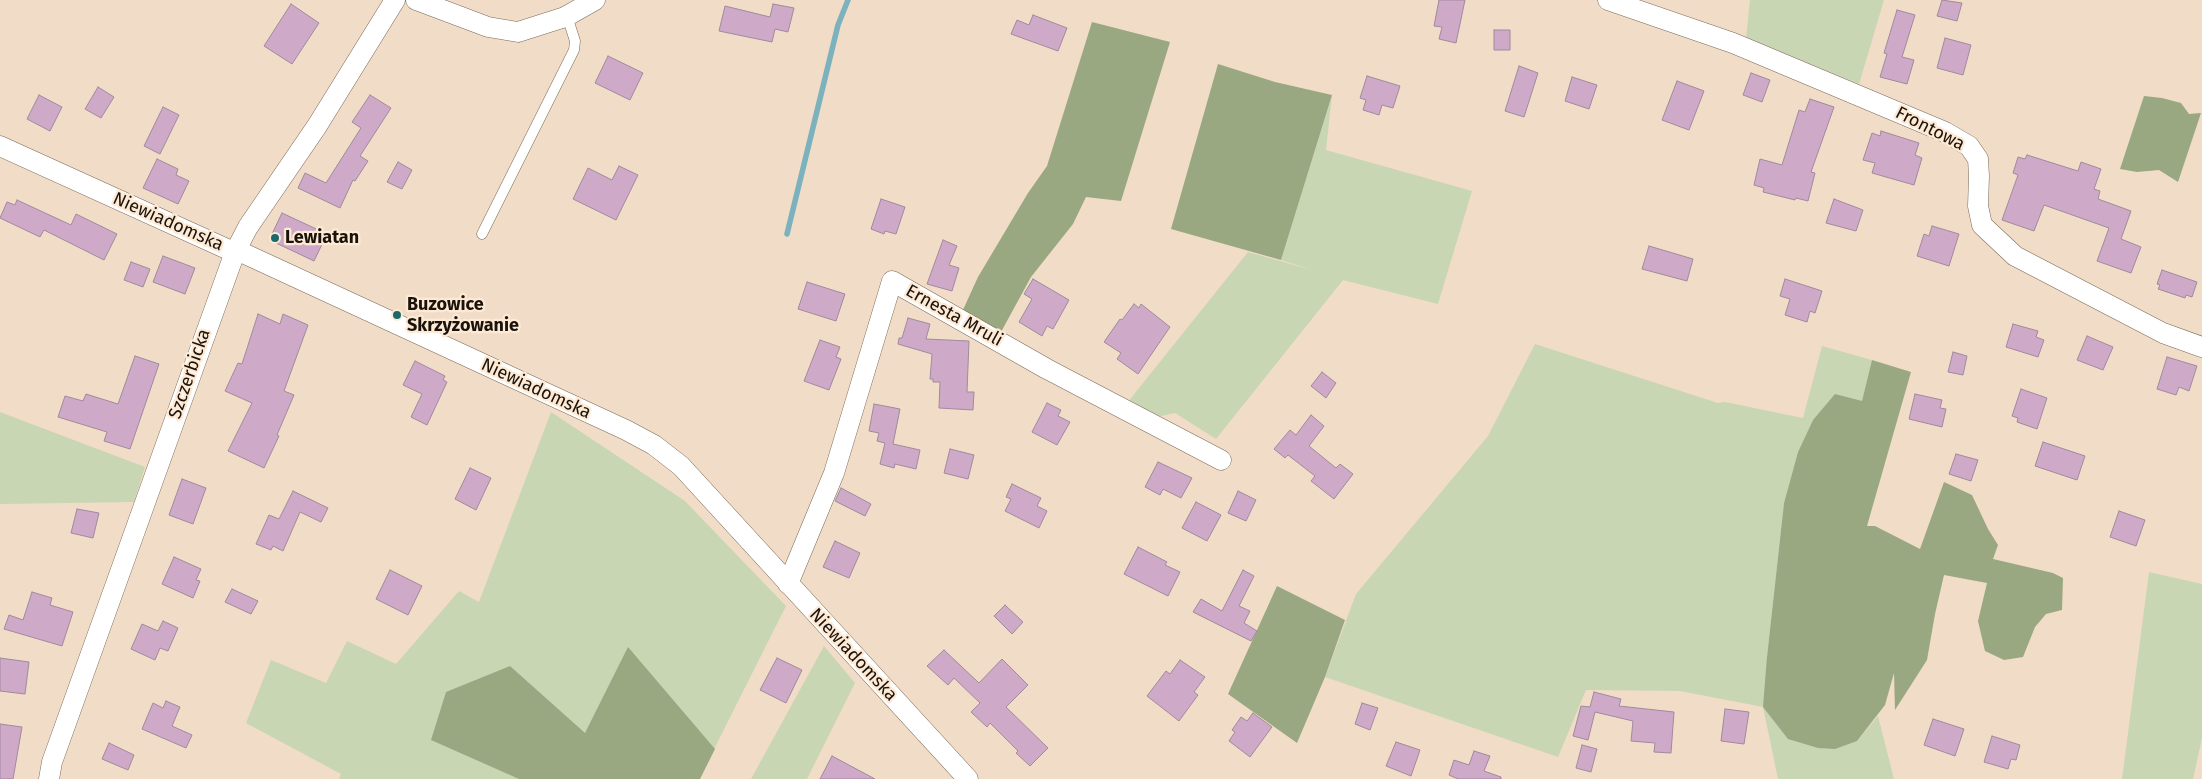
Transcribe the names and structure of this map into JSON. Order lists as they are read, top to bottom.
{
  "streets": {
    "street": [
      "Frontowa",
      "Niewiadomska",
      "Ernesta Mruli",
      "Szczerbicka"
    ]
  },
  "crossings": [
    ["Niewiadomska", "Ernesta Mruli"],
    ["Niewiadomska", "Szczerbicka"]
  ],
  "places": ["Lewiatan", "Buzowice Skrzyżowanie"]
}
